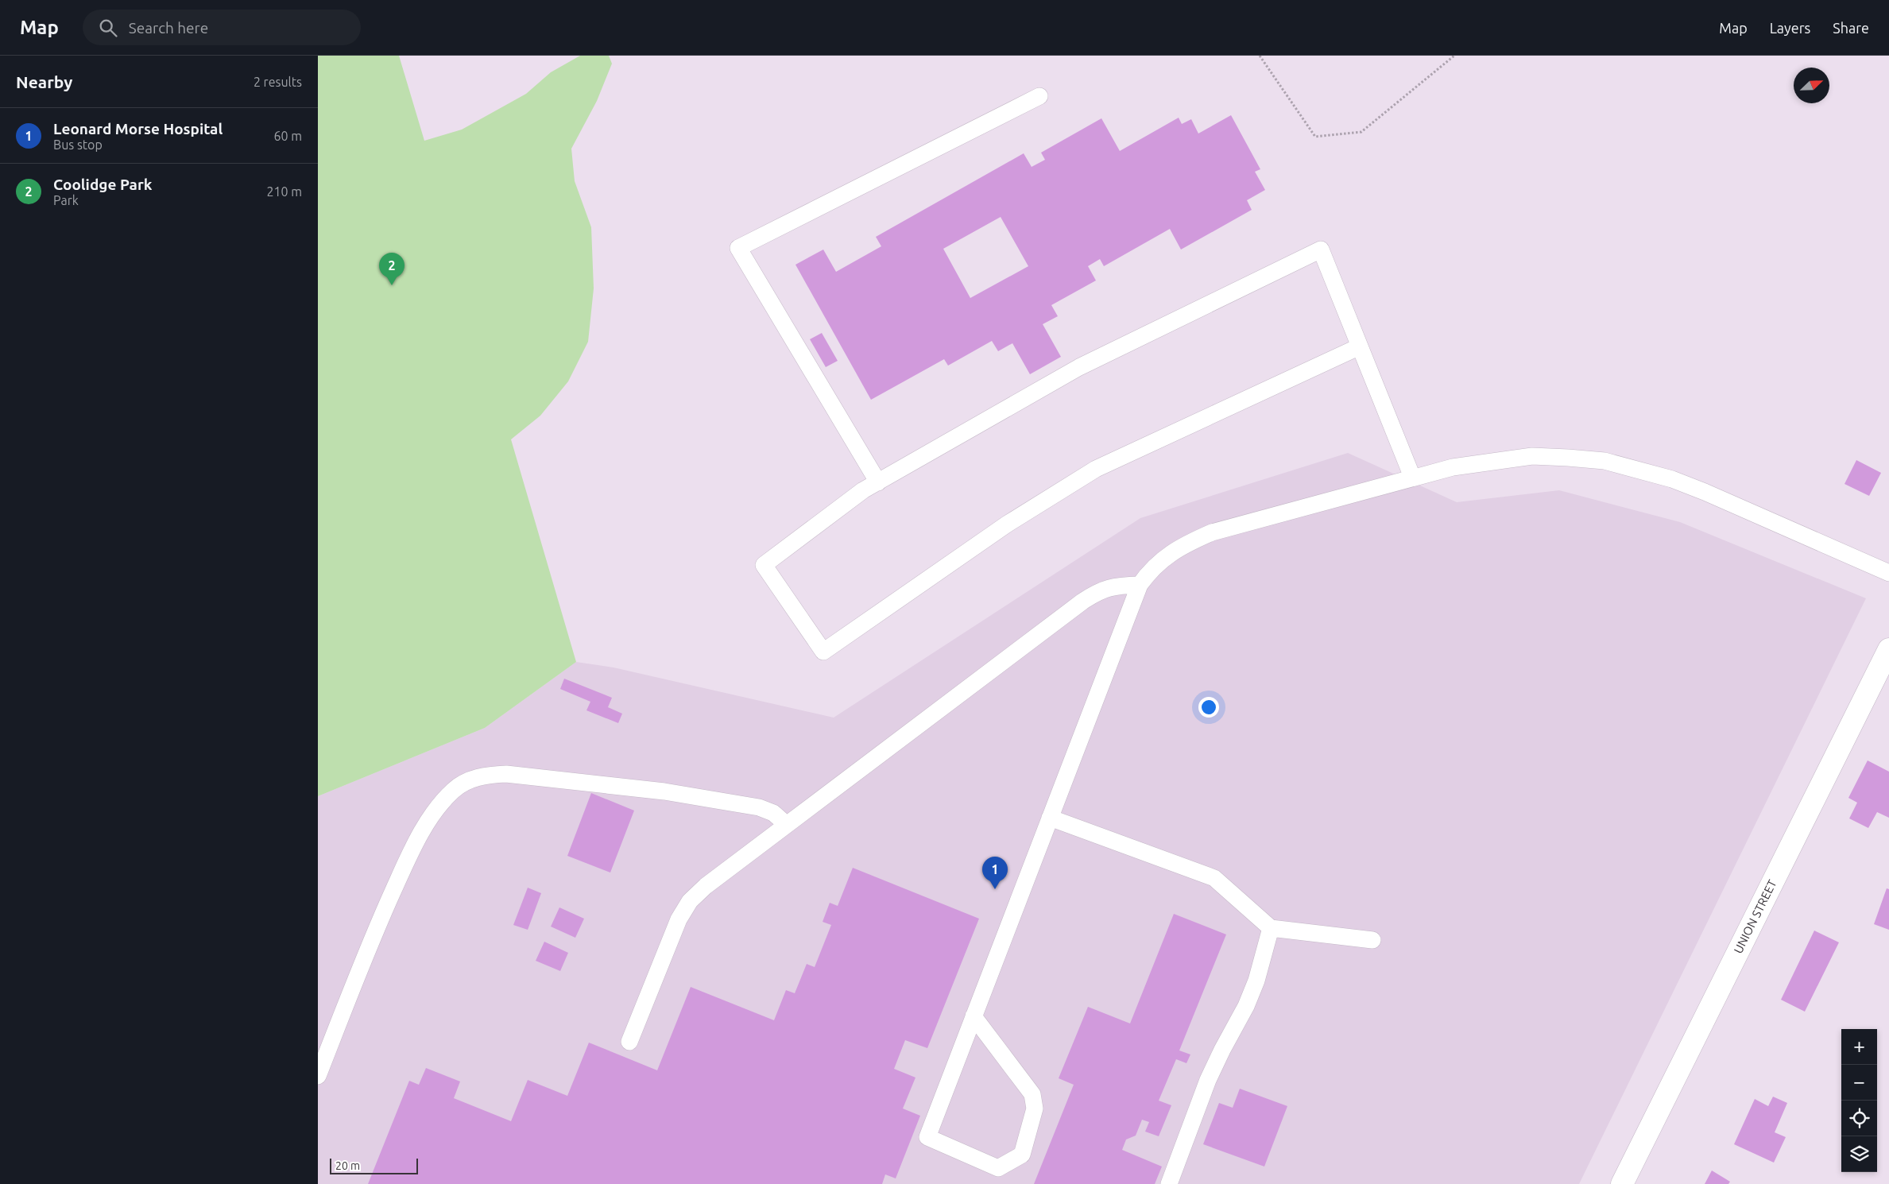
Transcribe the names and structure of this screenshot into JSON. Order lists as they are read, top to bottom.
{
  "streets": {
    "street": ["UNION STREET"]
  },
  "scale_bar": "20 m",
  "north": "top right",
  "page": {
    "header": "Map",
    "search": "Search here",
    "nav": ["Map", "Layers", "Share"],
    "heading": ["Nearby", "2 results"],
    "list": [
      {
        "mark": "1",
        "name": "Leonard Morse Hospital",
        "note": "Bus stop",
        "value": "60 m"
      },
      {
        "mark": "2",
        "name": "Coolidge Park",
        "note": "Park",
        "value": "210 m"
      }
    ],
    "pins": ["2", "1"],
    "map_buttons": ["+", "−"],
    "scale": "20 m"
  }
}
